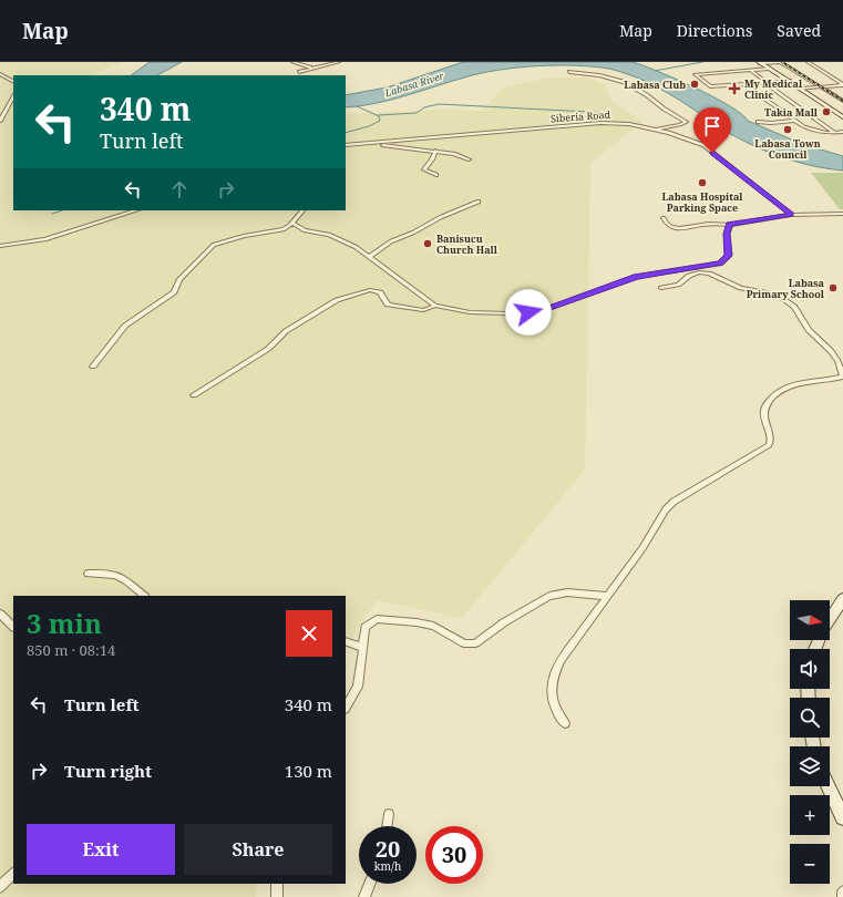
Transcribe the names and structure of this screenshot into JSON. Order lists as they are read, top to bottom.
{
  "streets": {
    "street": ["Siberia Road"]
  },
  "water": ["Labasa River"],
  "places": {
    "other": [
      "Labasa Club",
      "Takia Mall",
      "Labasa Town Council",
      "Labasa Hospital Parking Space",
      "Banisucu Church Hall",
      "Labasa Primary School"
    ],
    "health": ["My Medical Clinic"]
  },
  "north": "right",
  "page": {
    "header": "Map",
    "nav": ["Map", "Directions", "Saved"],
    "turn": ["340 m", "Turn left"],
    "heading": ["3 min", "850 m · 08:14"],
    "map_buttons": ["+", "−"],
    "list": [
      {
        "name": "Turn left",
        "value": "340 m"
      },
      {
        "name": "Turn right",
        "value": "130 m"
      }
    ],
    "buttons": ["Exit", "Share"],
    "speed": "20 km/h",
    "limit": "30"
  }
}
